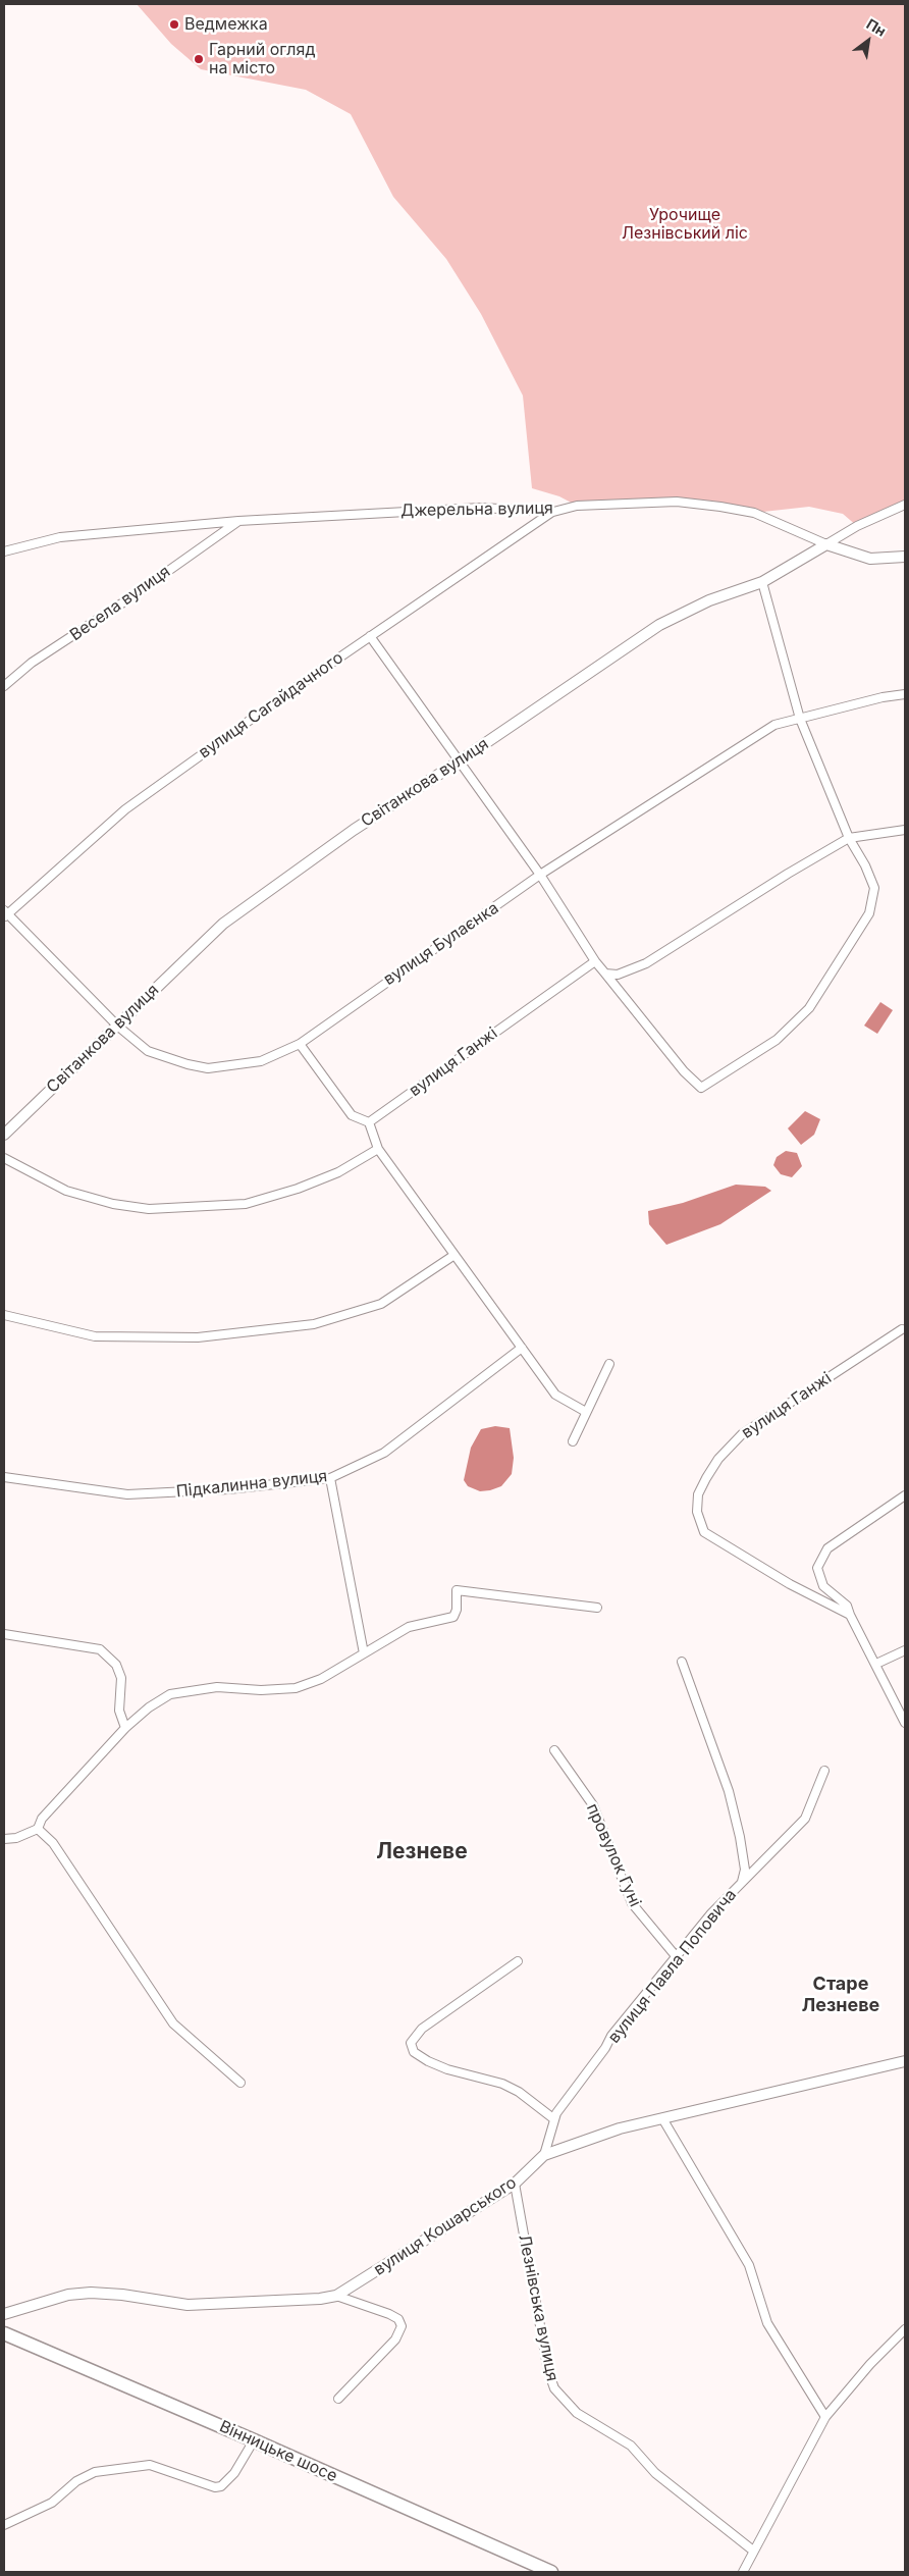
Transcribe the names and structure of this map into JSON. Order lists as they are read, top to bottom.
{
  "streets": {
    "main road": ["Вінницьке шосе"],
    "street": [
      "Джерельна вулиця",
      "Весела вулиця",
      "вулиця Сагайдачного",
      "Світанкова вулиця",
      "вулиця Булаєнка",
      "вулиця Ганжі",
      "Підкалинна вулиця",
      "провулок Гуні",
      "вулиця Павла Поповича",
      "вулиця Кошарського",
      "Лезнівська вулиця"
    ]
  },
  "crossings": [
    ["Джерельна вулиця", "Весела вулиця"],
    ["Джерельна вулиця", "вулиця Сагайдачного"],
    ["Джерельна вулиця", "Світанкова вулиця"],
    ["вулиця Сагайдачного", "вулиця Булаєнка"],
    ["Світанкова вулиця", "вулиця Булаєнка"],
    ["провулок Гуні", "вулиця Павла Поповича"],
    ["вулиця Павла Поповича", "вулиця Кошарського"],
    ["вулиця Кошарського", "Лезнівська вулиця"]
  ],
  "districts": ["Лезневе", "Старе Лезневе"],
  "parks": ["Урочище Лезнівський ліс"],
  "places": ["Ведмежка", "Гарний огляд на місто"],
  "north": "top right"
}
